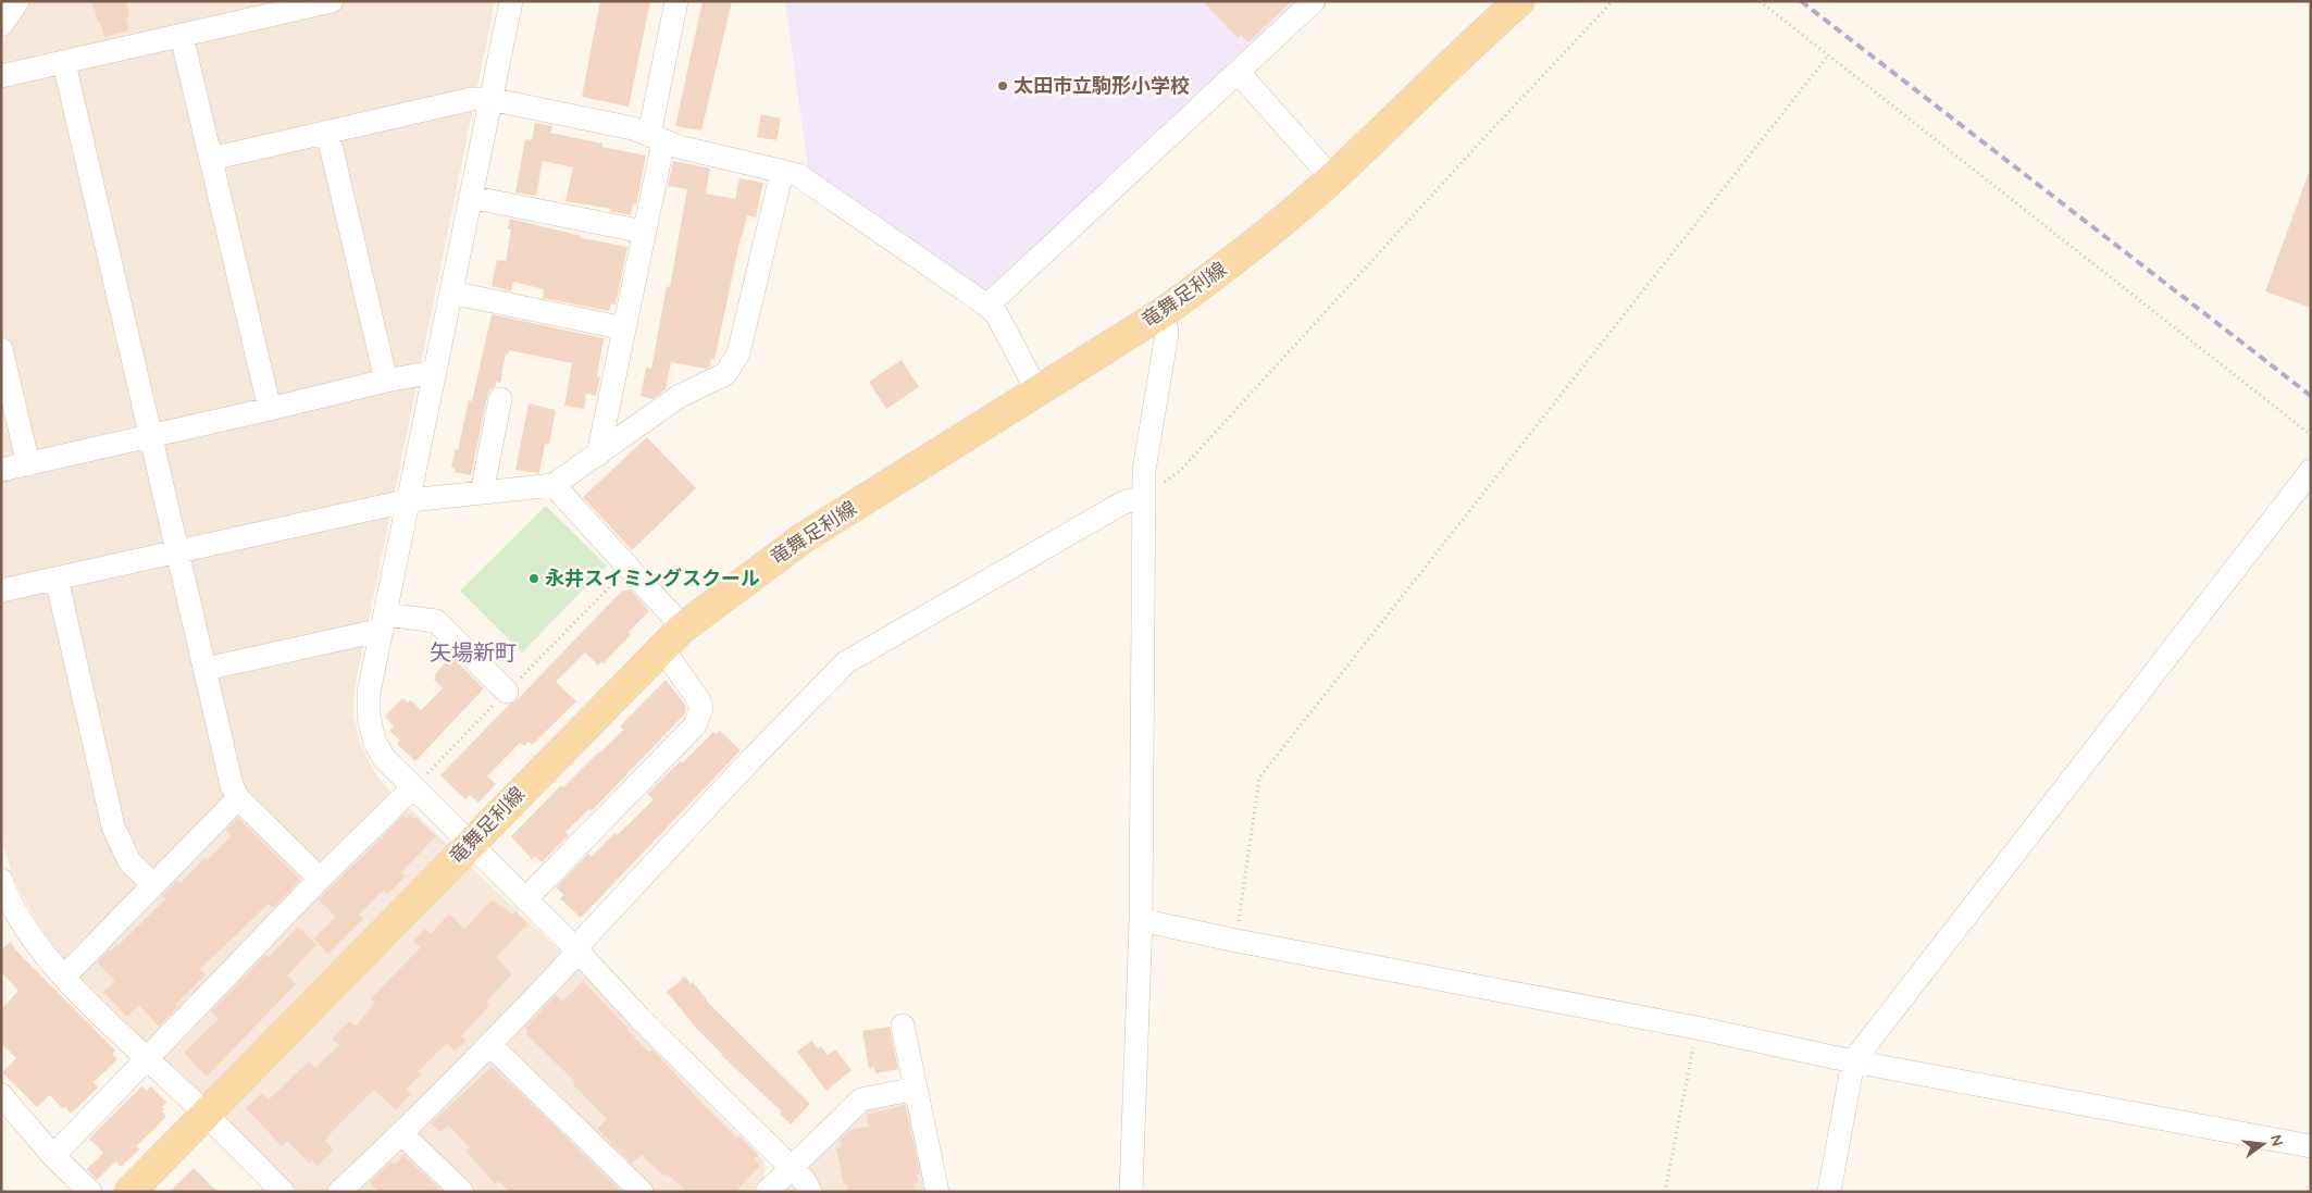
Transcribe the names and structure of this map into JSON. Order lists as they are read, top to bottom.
{
  "streets": {
    "main road": ["竜舞足利線"]
  },
  "districts": ["矢場新町"],
  "places": ["太田市立駒形小学校", "永井スイミングスクール"],
  "north": "right"
}
